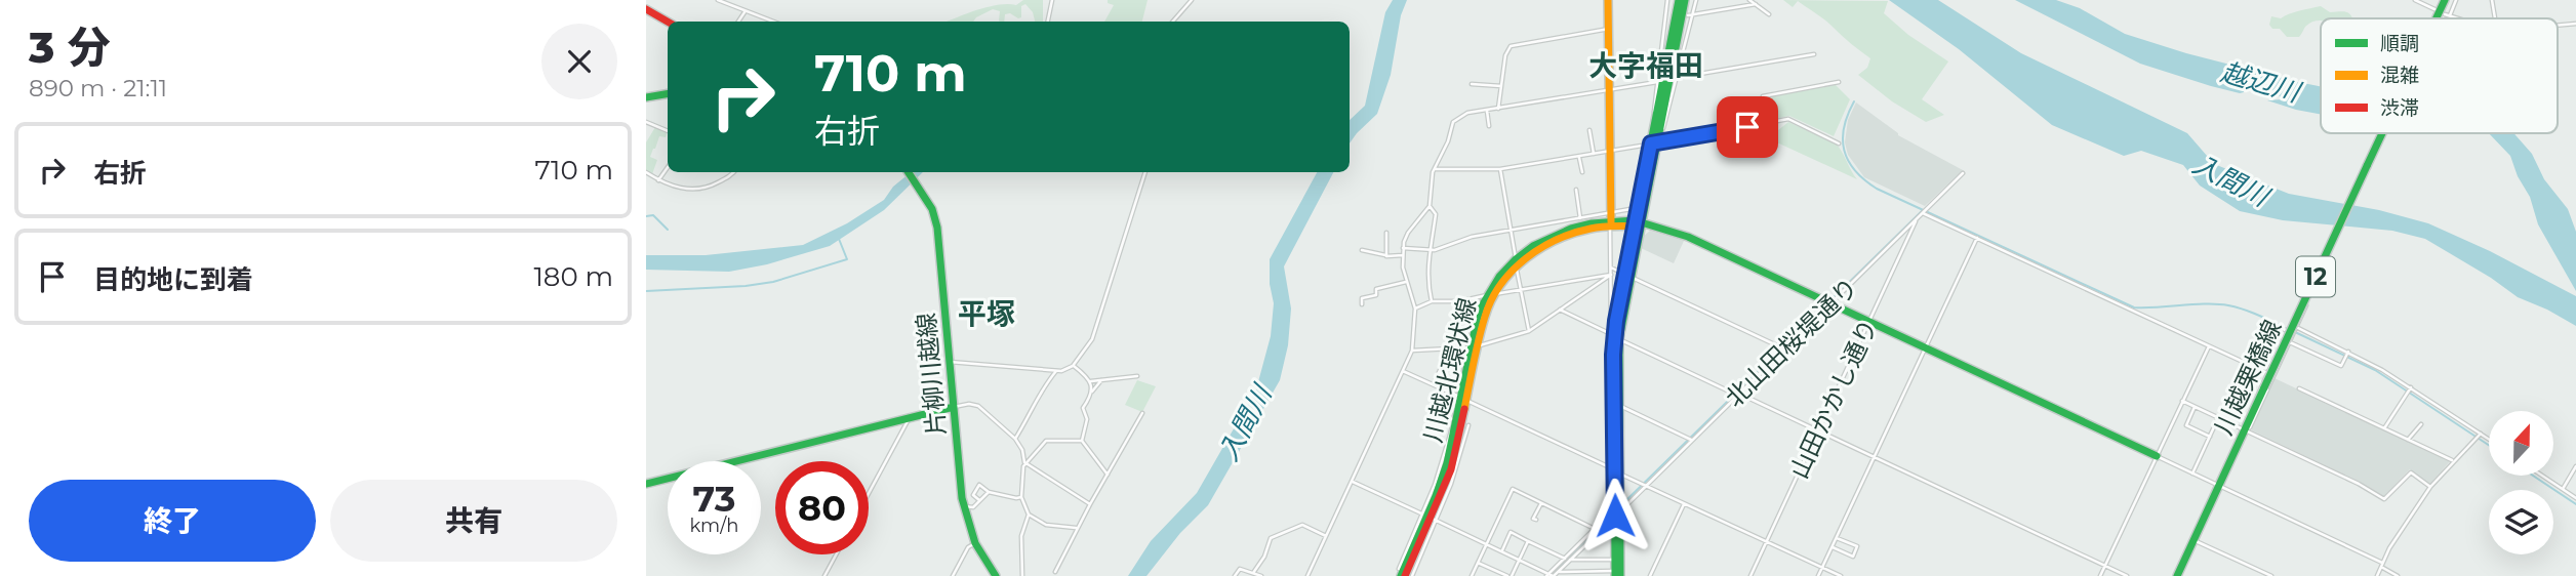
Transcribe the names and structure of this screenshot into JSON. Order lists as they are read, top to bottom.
{
  "streets": {
    "main road": [
      "12",
      "川越北環状線",
      "片柳川越線",
      "川越栗橋線"
    ],
    "street": ["北山田桜堤通り", "山田かかし通り"]
  },
  "crossings": [
    ["北山田桜堤通り", "川越北環状線"],
    ["北山田桜堤通り", "山田かかし通り"],
    ["川越北環状線", "山田かかし通り"]
  ],
  "districts": ["大字福田", "平塚"],
  "water": ["越辺川", "入間川"],
  "legend": ["順調", "混雑", "渋滞"],
  "north": "top",
  "page": {
    "heading": ["3 分", "890 m · 21:11"],
    "turn": ["710 m", "右折"],
    "list": [
      {
        "name": "右折",
        "value": "710 m"
      },
      {
        "name": "目的地に到着",
        "value": "180 m"
      }
    ],
    "speed": "73 km/h",
    "limit": "80",
    "buttons": ["終了", "共有"]
  }
}
